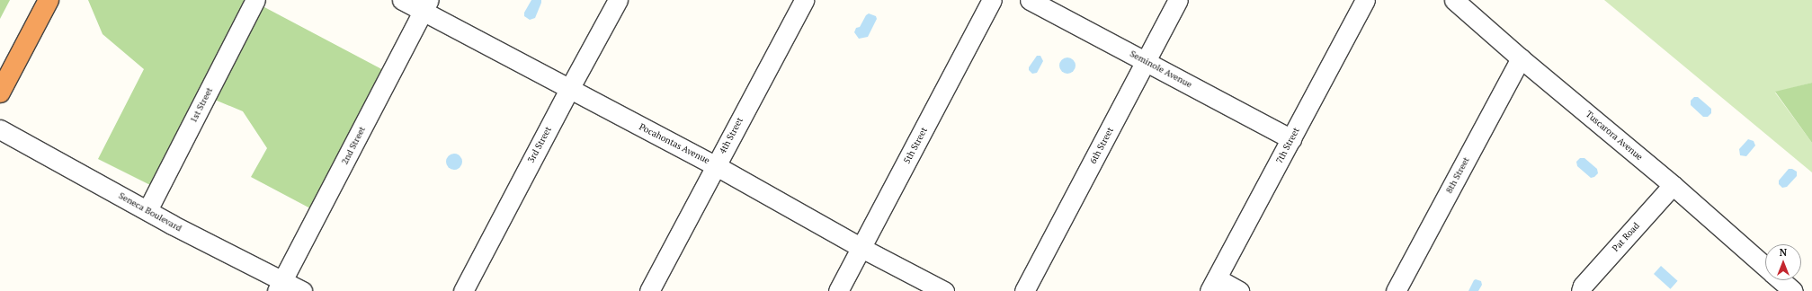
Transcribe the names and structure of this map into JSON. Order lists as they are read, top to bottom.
{
  "streets": {
    "street": [
      "Seminole Avenue",
      "1st Street",
      "4th Street",
      "Tuscarora Avenue",
      "Pocahontas Avenue",
      "3rd Street",
      "2nd Street",
      "5th Street",
      "6th Street",
      "7th Street",
      "8th Street",
      "Seneca Boulevard",
      "Pat Road"
    ]
  },
  "crossings": [
    ["Seminole Avenue", "6th Street"],
    ["Seminole Avenue", "7th Street"],
    ["1st Street", "Seneca Boulevard"],
    ["4th Street", "Pocahontas Avenue"],
    ["Tuscarora Avenue", "8th Street"],
    ["Tuscarora Avenue", "Pat Road"],
    ["Pocahontas Avenue", "3rd Street"],
    ["Pocahontas Avenue", "2nd Street"],
    ["Pocahontas Avenue", "5th Street"],
    ["2nd Street", "Seneca Boulevard"]
  ],
  "north": "top"
}
